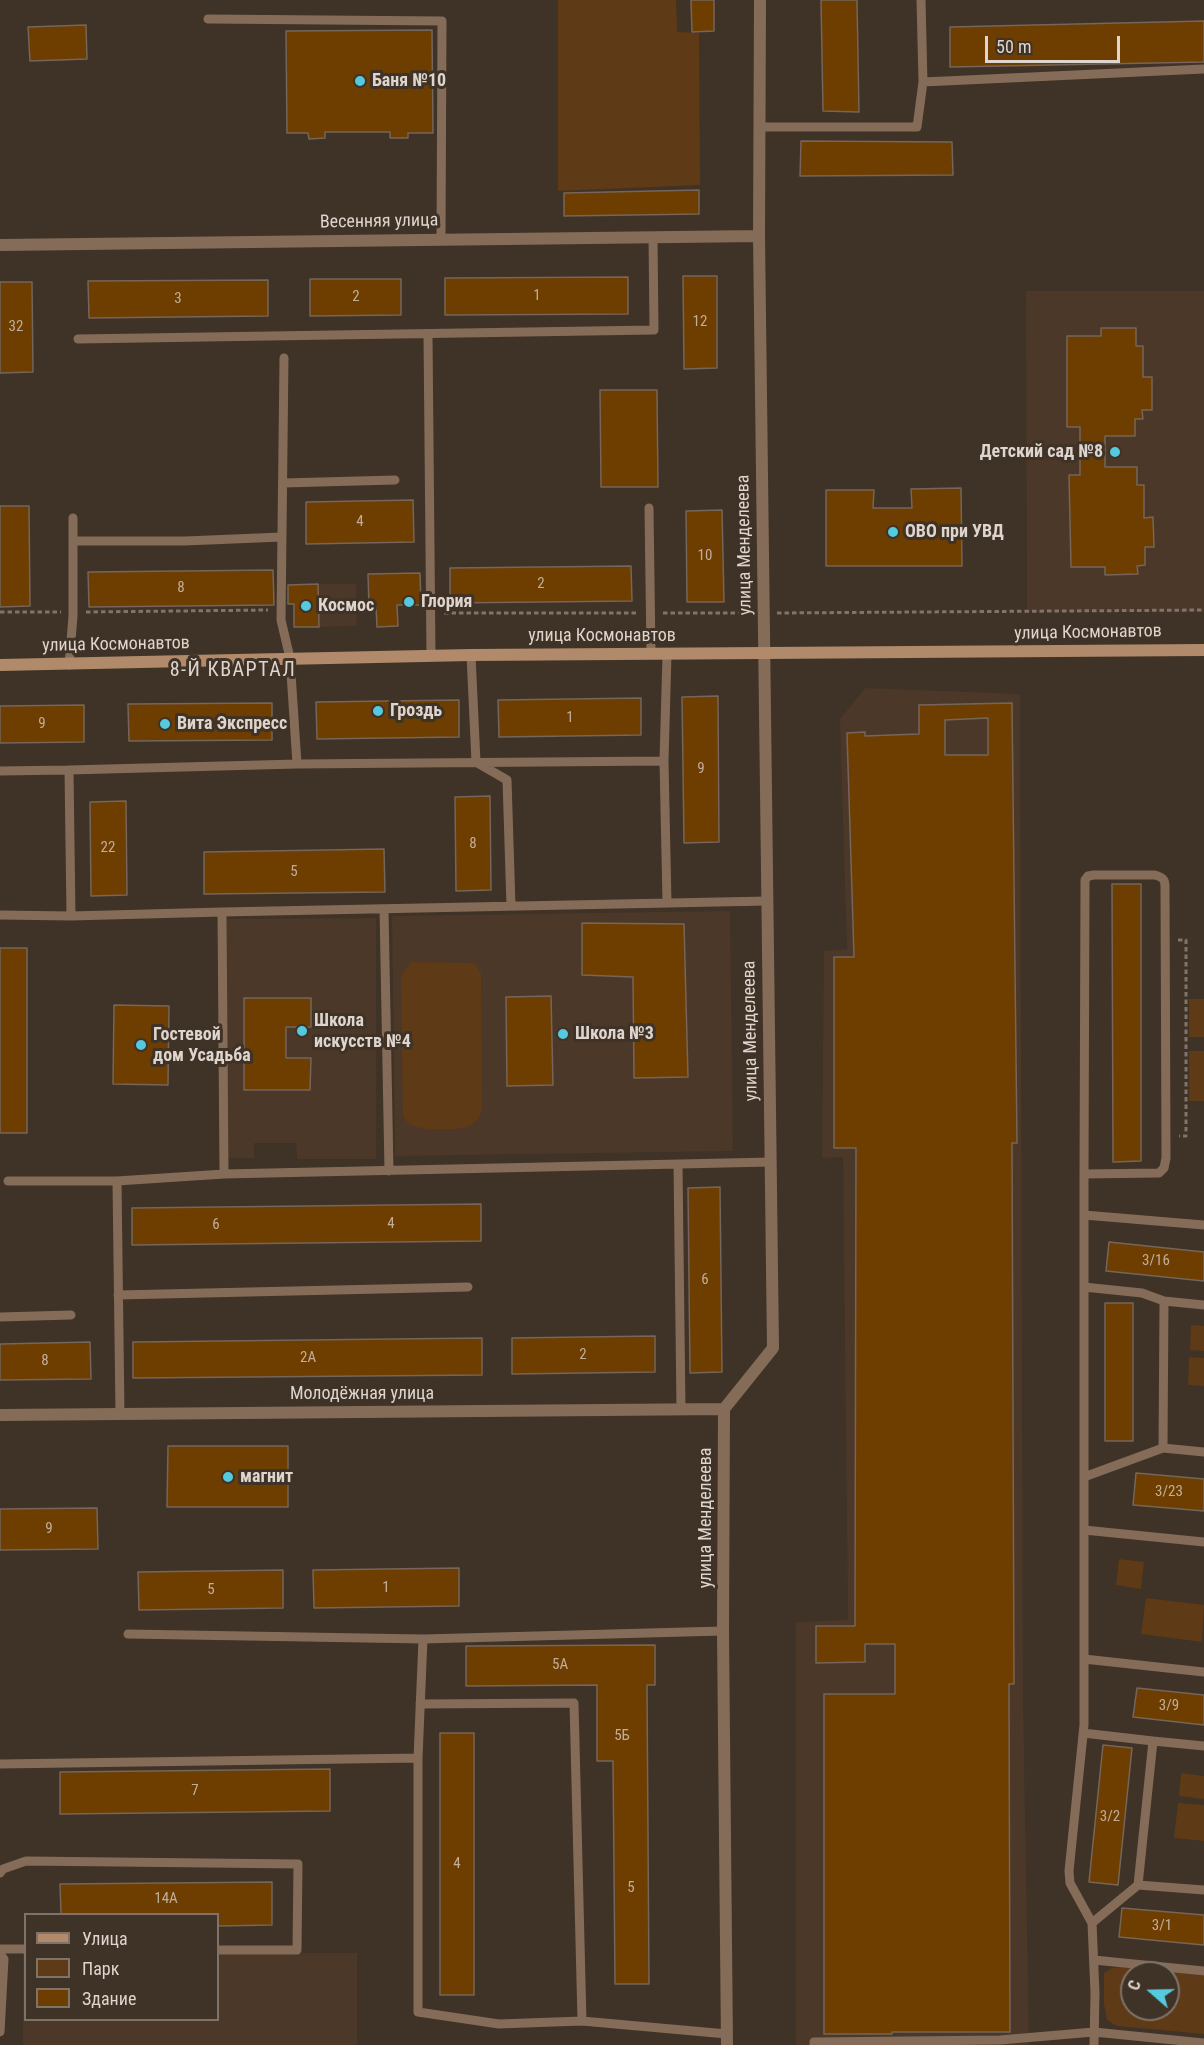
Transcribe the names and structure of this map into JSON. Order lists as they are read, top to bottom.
{
  "streets": {
    "street": [
      "Весенняя улица",
      "улица Менделеева",
      "улица Космонавтов",
      "Молодёжная улица"
    ]
  },
  "crossings": [
    ["Весенняя улица", "улица Менделеева"],
    ["улица Менделеева", "улица Космонавтов"],
    ["улица Менделеева", "Молодёжная улица"]
  ],
  "districts": ["8-Й КВАРТАЛ"],
  "places": [
    "Баня №10",
    "Детский сад №8",
    "ОВО при УВД",
    "Глория",
    "Космос",
    "Гроздь",
    "Вита Экспресс",
    "Школа искусств №4",
    "Школа №3",
    "Гостевой дом Усадьба",
    "магнит"
  ],
  "house_numbers": [
    "1",
    "2",
    "3",
    "12",
    "32",
    "4",
    "10",
    "2",
    "8",
    "1",
    "9",
    "9",
    "8",
    "22",
    "5",
    "4",
    "6",
    "3/16",
    "6",
    "2",
    "2А",
    "8",
    "3/23",
    "9",
    "1",
    "5",
    "5А",
    "3/9",
    "5Б",
    "7",
    "3/2",
    "4",
    "5",
    "14А",
    "3/1"
  ],
  "legend": ["Улица", "Парк", "Здание"],
  "scale_bar": "50 m",
  "north": "left"
}
